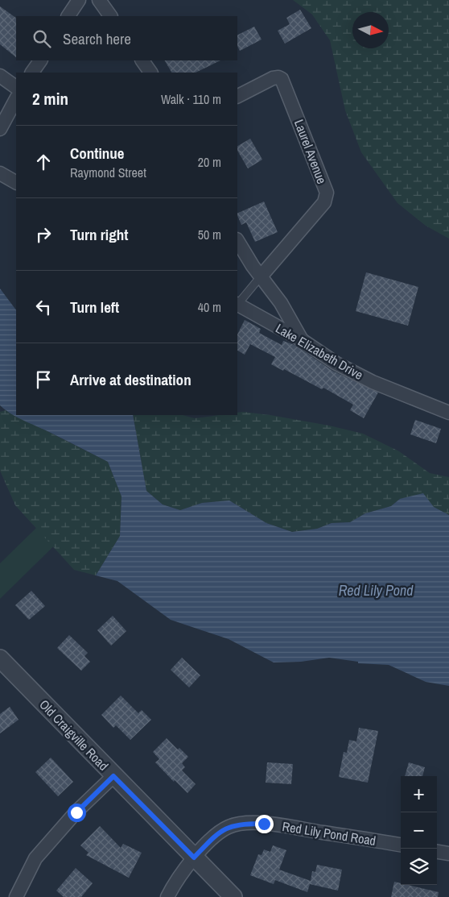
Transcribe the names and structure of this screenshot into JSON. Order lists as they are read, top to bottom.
{
  "streets": {
    "street": [
      "Laurel Avenue",
      "Lake Elizabeth Drive",
      "Old Craigville Road",
      "Red Lily Pond Road"
    ]
  },
  "crossings": [
    ["Old Craigville Road", "Red Lily Pond Road"]
  ],
  "water": ["Red Lily Pond"],
  "north": "right",
  "page": {
    "search": "Search here",
    "heading": ["2 min", "Walk · 110 m"],
    "list": [
      ["Continue", "Raymond Street", "20 m"],
      ["Turn right", "50 m"],
      ["Turn left", "40 m"],
      "Arrive at destination"
    ],
    "map_buttons": ["+", "−"]
  }
}
